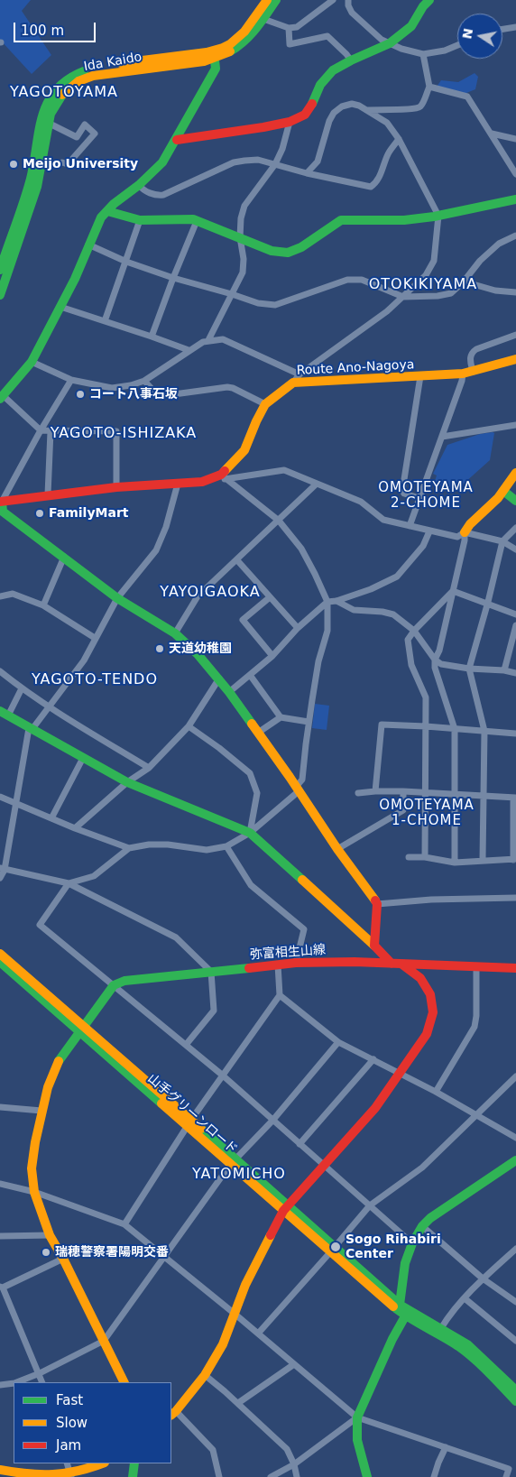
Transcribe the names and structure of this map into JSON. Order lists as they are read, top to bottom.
{
  "streets": {
    "main road": [
      "Ida Kaido",
      "Route Ano-Nagoya",
      "弥富相生山線",
      "山手グリーンロード"
    ]
  },
  "districts": [
    "YAGOTOYAMA",
    "OTOKIKIYAMA",
    "YAGOTO-ISHIZAKA",
    "OMOTEYAMA 2-CHOME",
    "YAYOIGAOKA",
    "YAGOTO-TENDO",
    "OMOTEYAMA 1-CHOME",
    "YATOMICHO"
  ],
  "places": [
    "Meijo University",
    "コート八事石坂",
    "FamilyMart",
    "天道幼稚園",
    "Sogo Rihabiri Center",
    "瑞穂警察署陽明交番"
  ],
  "legend": ["Fast", "Slow", "Jam"],
  "scale_bar": "100 m",
  "north": "left"
}
